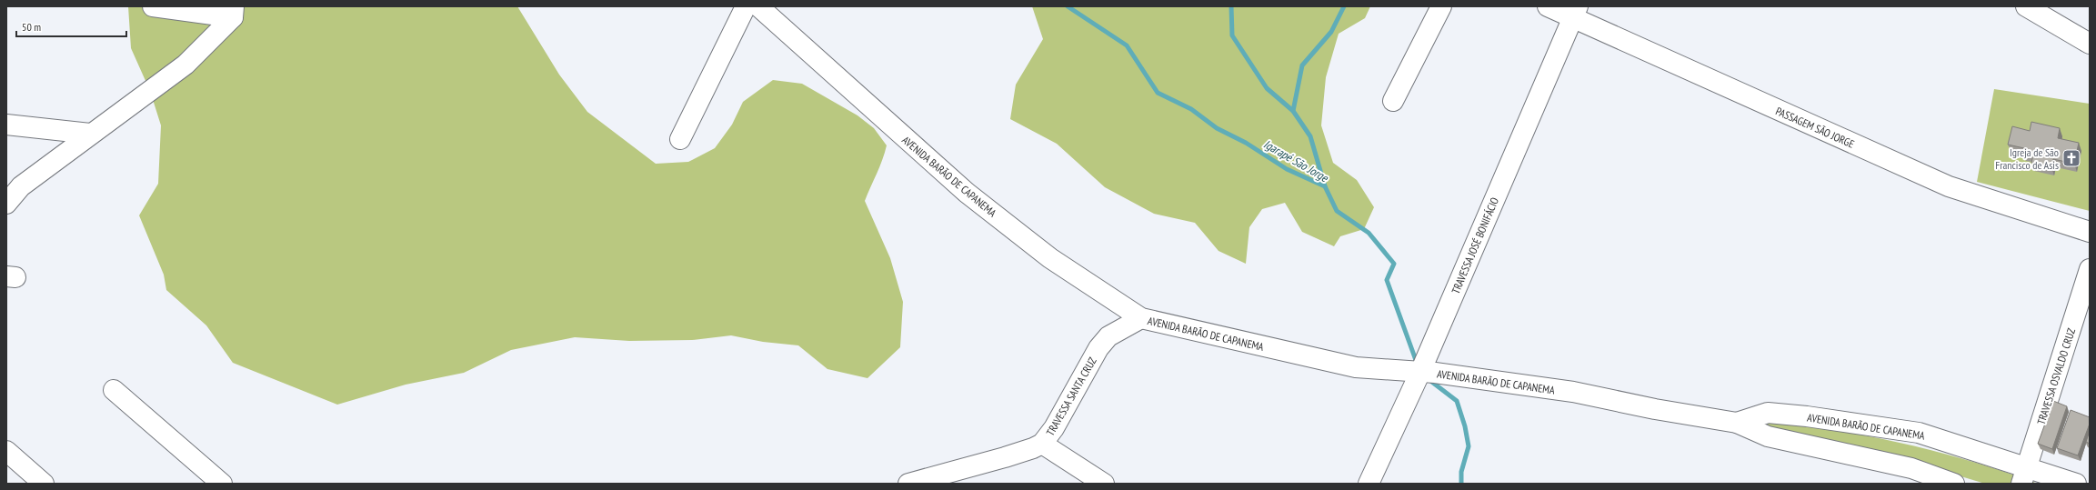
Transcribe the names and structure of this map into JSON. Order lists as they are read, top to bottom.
{
  "streets": {
    "street": [
      "PASSAGEM SÃO JORGE",
      "AVENIDA BARÃO DE CAPANEMA",
      "TRAVESSA JOSÉ BONIFÁCIO",
      "TRAVESSA OSVALDO CRUZ",
      "TRAVESSA SANTA CRUZ"
    ]
  },
  "crossings": [
    ["PASSAGEM SÃO JORGE", "TRAVESSA JOSÉ BONIFÁCIO"],
    ["AVENIDA BARÃO DE CAPANEMA", "TRAVESSA JOSÉ BONIFÁCIO"],
    ["AVENIDA BARÃO DE CAPANEMA", "TRAVESSA OSVALDO CRUZ"],
    ["AVENIDA BARÃO DE CAPANEMA", "TRAVESSA SANTA CRUZ"]
  ],
  "water": ["Igarapé São Jorge"],
  "places": {
    "church": ["Igreja de São Francisco de Asis"]
  },
  "scale_bar": "50 m"
}
